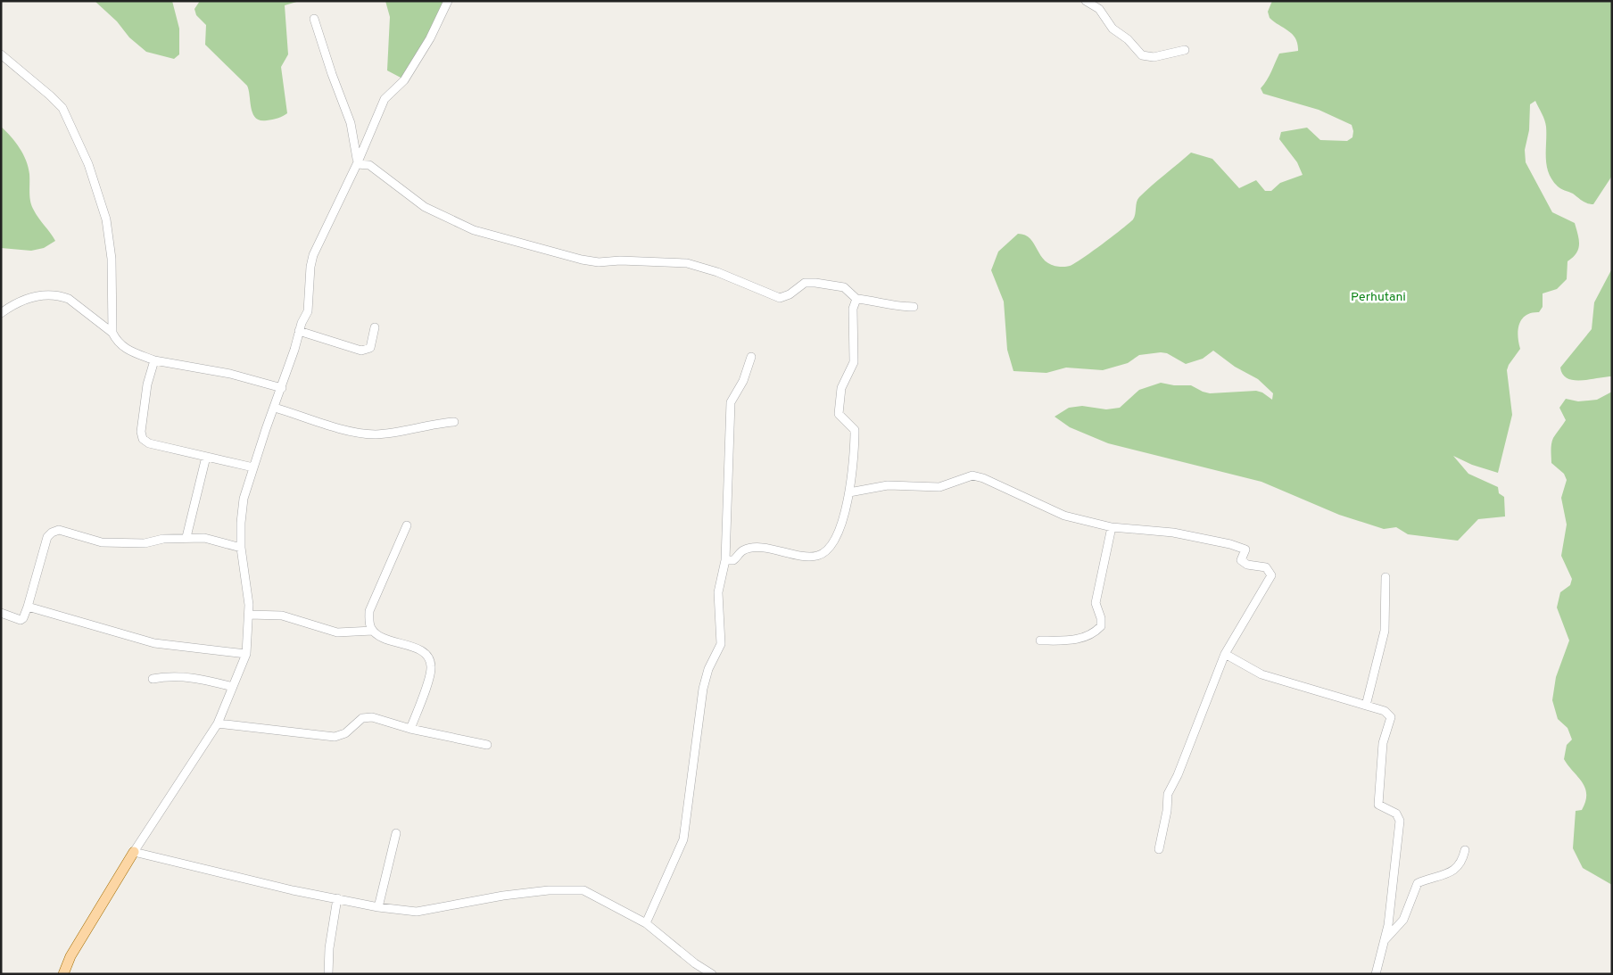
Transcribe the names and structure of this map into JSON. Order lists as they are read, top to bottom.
{
  "parks": ["Perhutani"]
}
